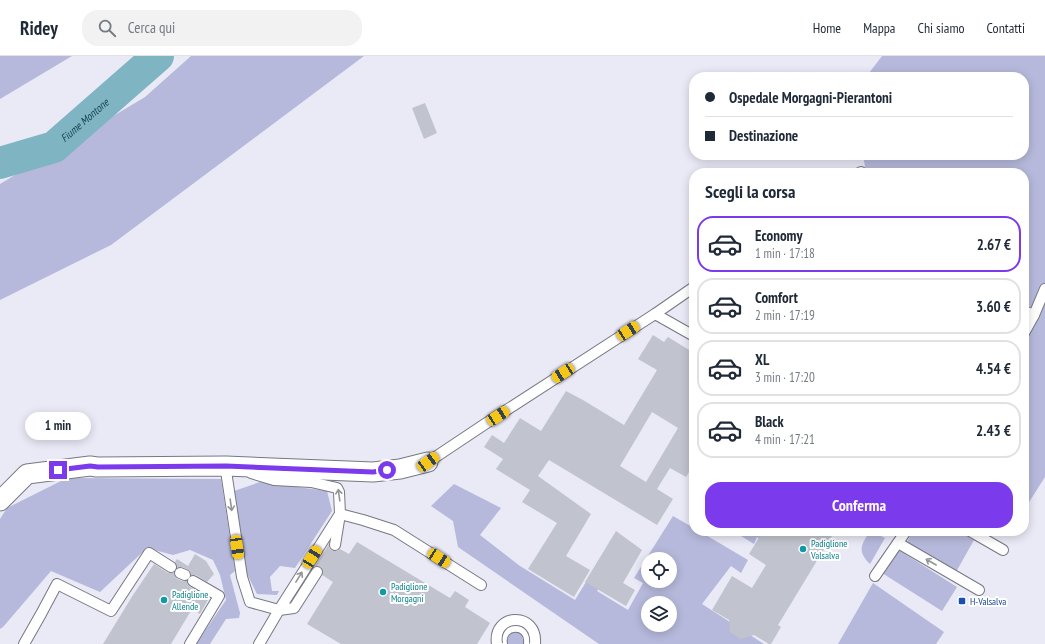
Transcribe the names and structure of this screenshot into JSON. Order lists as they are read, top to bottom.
{
  "water": ["Fiume Montone"],
  "places": {
    "other": ["Padiglione Valsalva", "Padiglione Morgagni", "Padiglione Allende"],
    "transit": ["H-Valsalva"]
  },
  "page": {
    "header": "Ridey",
    "search": "Cerca qui",
    "nav": [
      "Home",
      "Mappa",
      "Chi siamo",
      "Contatti"
    ],
    "banner": ["Ospedale Morgagni-Pierantoni", "Destinazione"],
    "heading": "Scegli la corsa",
    "list": [
      {
        "name": "Economy",
        "note": "1 min · 17:18",
        "value": "2.67 €"
      },
      {
        "name": "Comfort",
        "note": "2 min · 17:19",
        "value": "3.60 €"
      },
      {
        "name": "XL",
        "note": "3 min · 17:20",
        "value": "4.54 €"
      },
      {
        "name": "Black",
        "note": "4 min · 17:21",
        "value": "2.43 €"
      }
    ],
    "bubble": "1 min",
    "buttons": "Conferma"
  }
}
